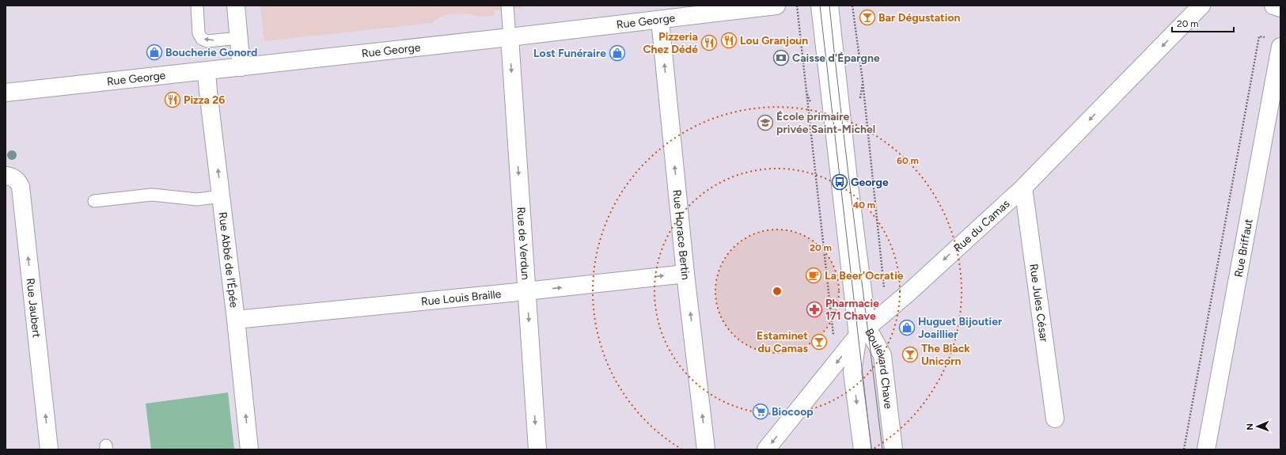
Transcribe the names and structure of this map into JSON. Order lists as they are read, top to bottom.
{
  "streets": {
    "street": [
      "Rue George",
      "Rue du Camas",
      "Rue Horace Bertin",
      "Rue de Verdun",
      "Rue Briffaut",
      "Rue Abbé de l'Épée",
      "Rue Louis Braille",
      "Rue Jules César",
      "Rue Jaubert",
      "Boulevard Chave"
    ]
  },
  "crossings": [
    ["Rue George", "Rue Horace Bertin"],
    ["Rue George", "Rue de Verdun"],
    ["Rue George", "Rue Abbé de l'Épée"],
    ["Rue du Camas", "Rue Jules César"],
    ["Rue du Camas", "Boulevard Chave"],
    ["Rue Horace Bertin", "Rue Louis Braille"],
    ["Rue de Verdun", "Rue Louis Braille"],
    ["Rue Abbé de l'Épée", "Rue Louis Braille"]
  ],
  "one_way": [
    "Rue du Camas",
    "Rue Horace Bertin",
    "Rue de Verdun",
    "Rue Abbé de l'Épée",
    "Rue Louis Braille",
    "Rue Jaubert"
  ],
  "places": {
    "bar": ["Bar Dégustation", "Estaminet du Camas", "The Black Unicorn"],
    "restaurant": ["Lou Granjoun", "Pizzeria Chez Dédé", "Pizza 26"],
    "shop": ["Boucherie Gonord", "Lost Funéraire", "Huguet Bijoutier Joaillier"],
    "bank": ["Caisse d'Épargne"],
    "school or university": ["École primaire privée Saint-Michel"],
    "bus stop": ["George"],
    "cafe": ["La Beer'Ocratie"],
    "pharmacy": ["Pharmacie 171 Chave"],
    "supermarket": ["Biocoop"]
  },
  "scale_bar": "20 m",
  "north": "left",
  "rings": ["60 m", "40 m", "20 m"]
}
